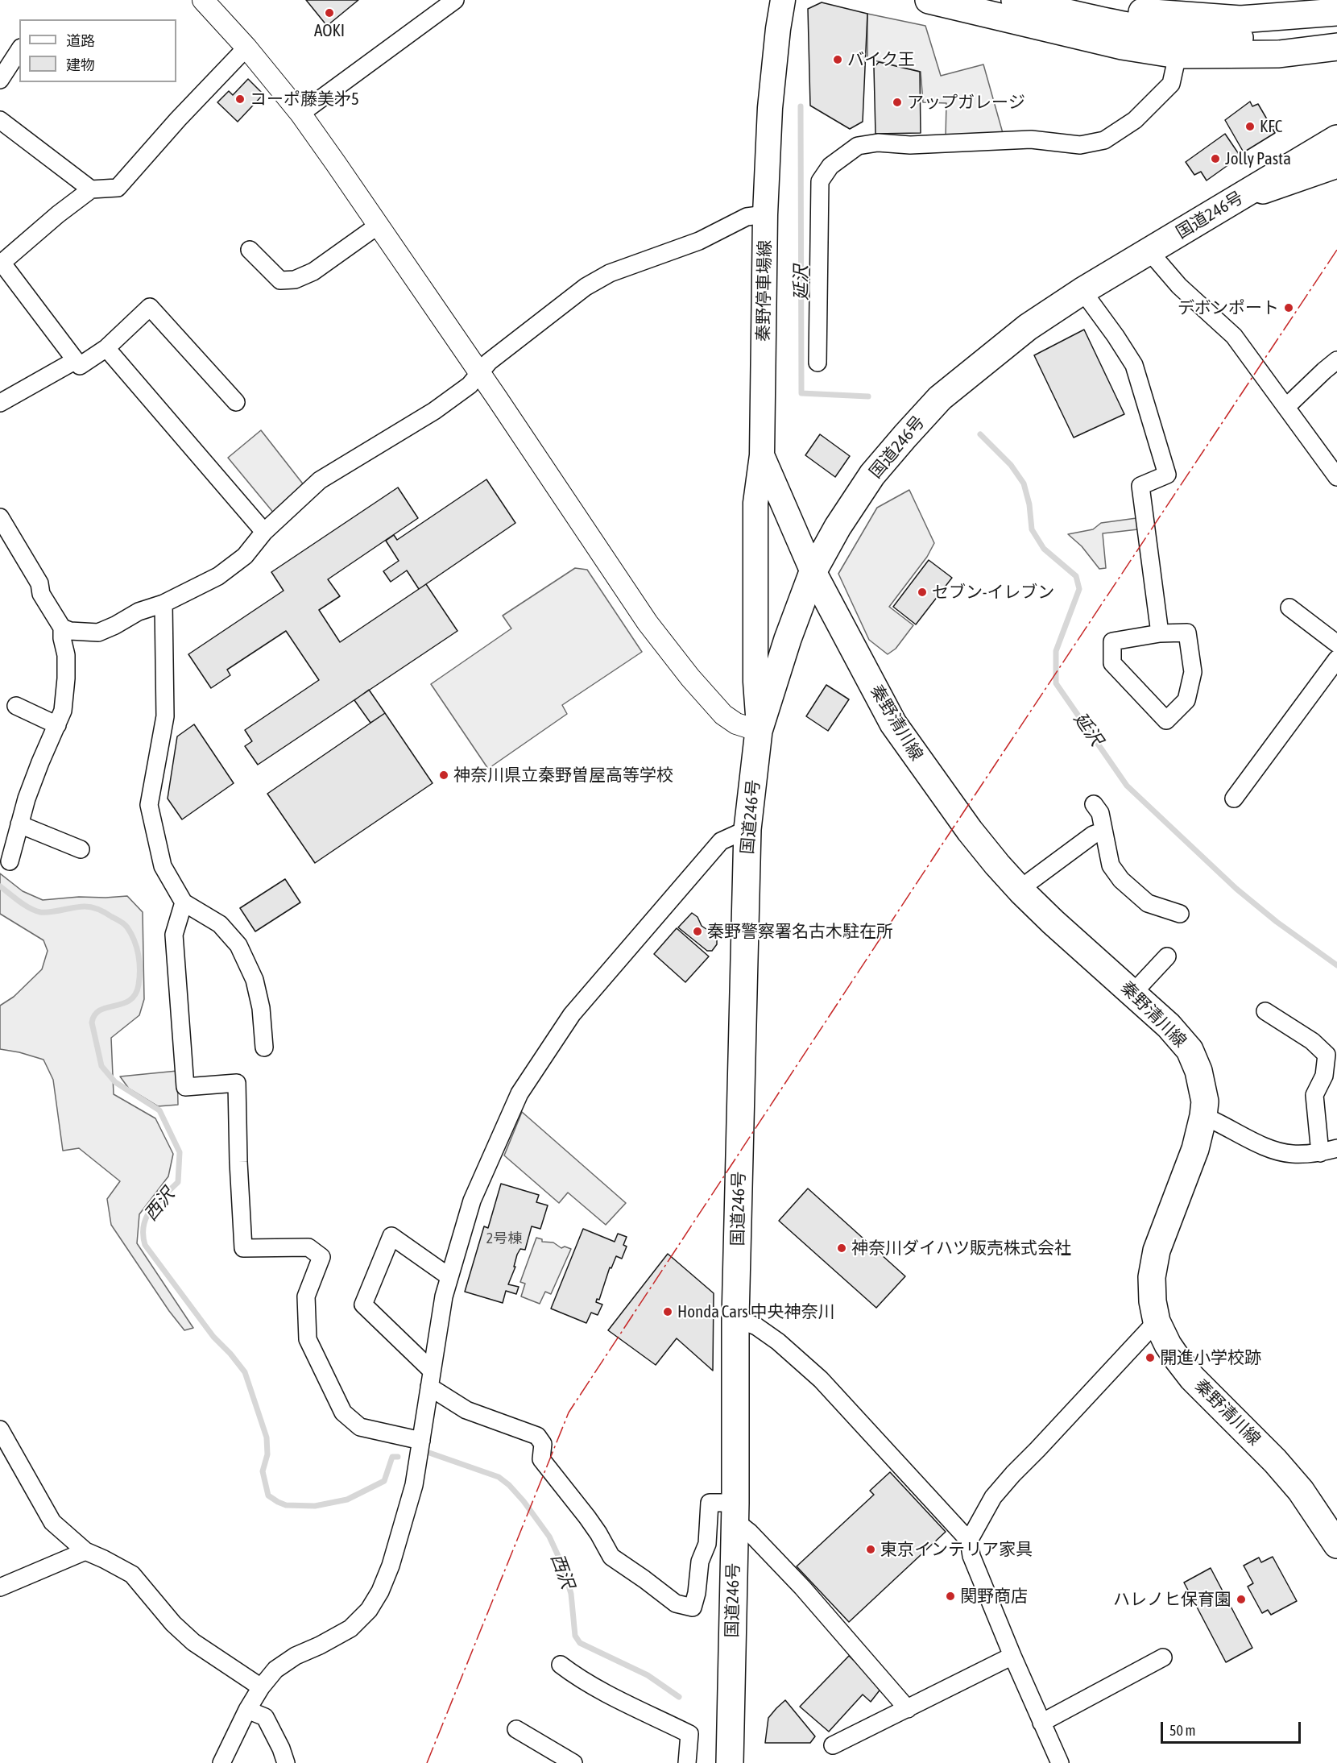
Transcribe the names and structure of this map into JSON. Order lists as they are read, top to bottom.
{
  "streets": {
    "main road": ["国道246号", "秦野停車場線", "秦野清川線"]
  },
  "crossings": [
    ["国道246号", "秦野停車場線"],
    ["国道246号", "秦野清川線"],
    ["秦野停車場線", "秦野清川線"]
  ],
  "water": ["延沢", "西沢"],
  "places": [
    "AOKI",
    "バイク王",
    "コーポ藤美㐧5",
    "アップガレージ",
    "KFC",
    "Jolly Pasta",
    "デボンポート",
    "セブン-イレブン",
    "神奈川県立秦野曽屋高等学校",
    "秦野警察署名古木駐在所",
    "神奈川ダイハツ販売株式会社",
    "Honda Cars 中央神奈川",
    "開進小学校跡",
    "東京インテリア家具",
    "関野商店",
    "ハレノヒ保育園"
  ],
  "house_numbers": ["2号棟"],
  "legend": ["道路", "建物"],
  "scale_bar": "50 m"
}
